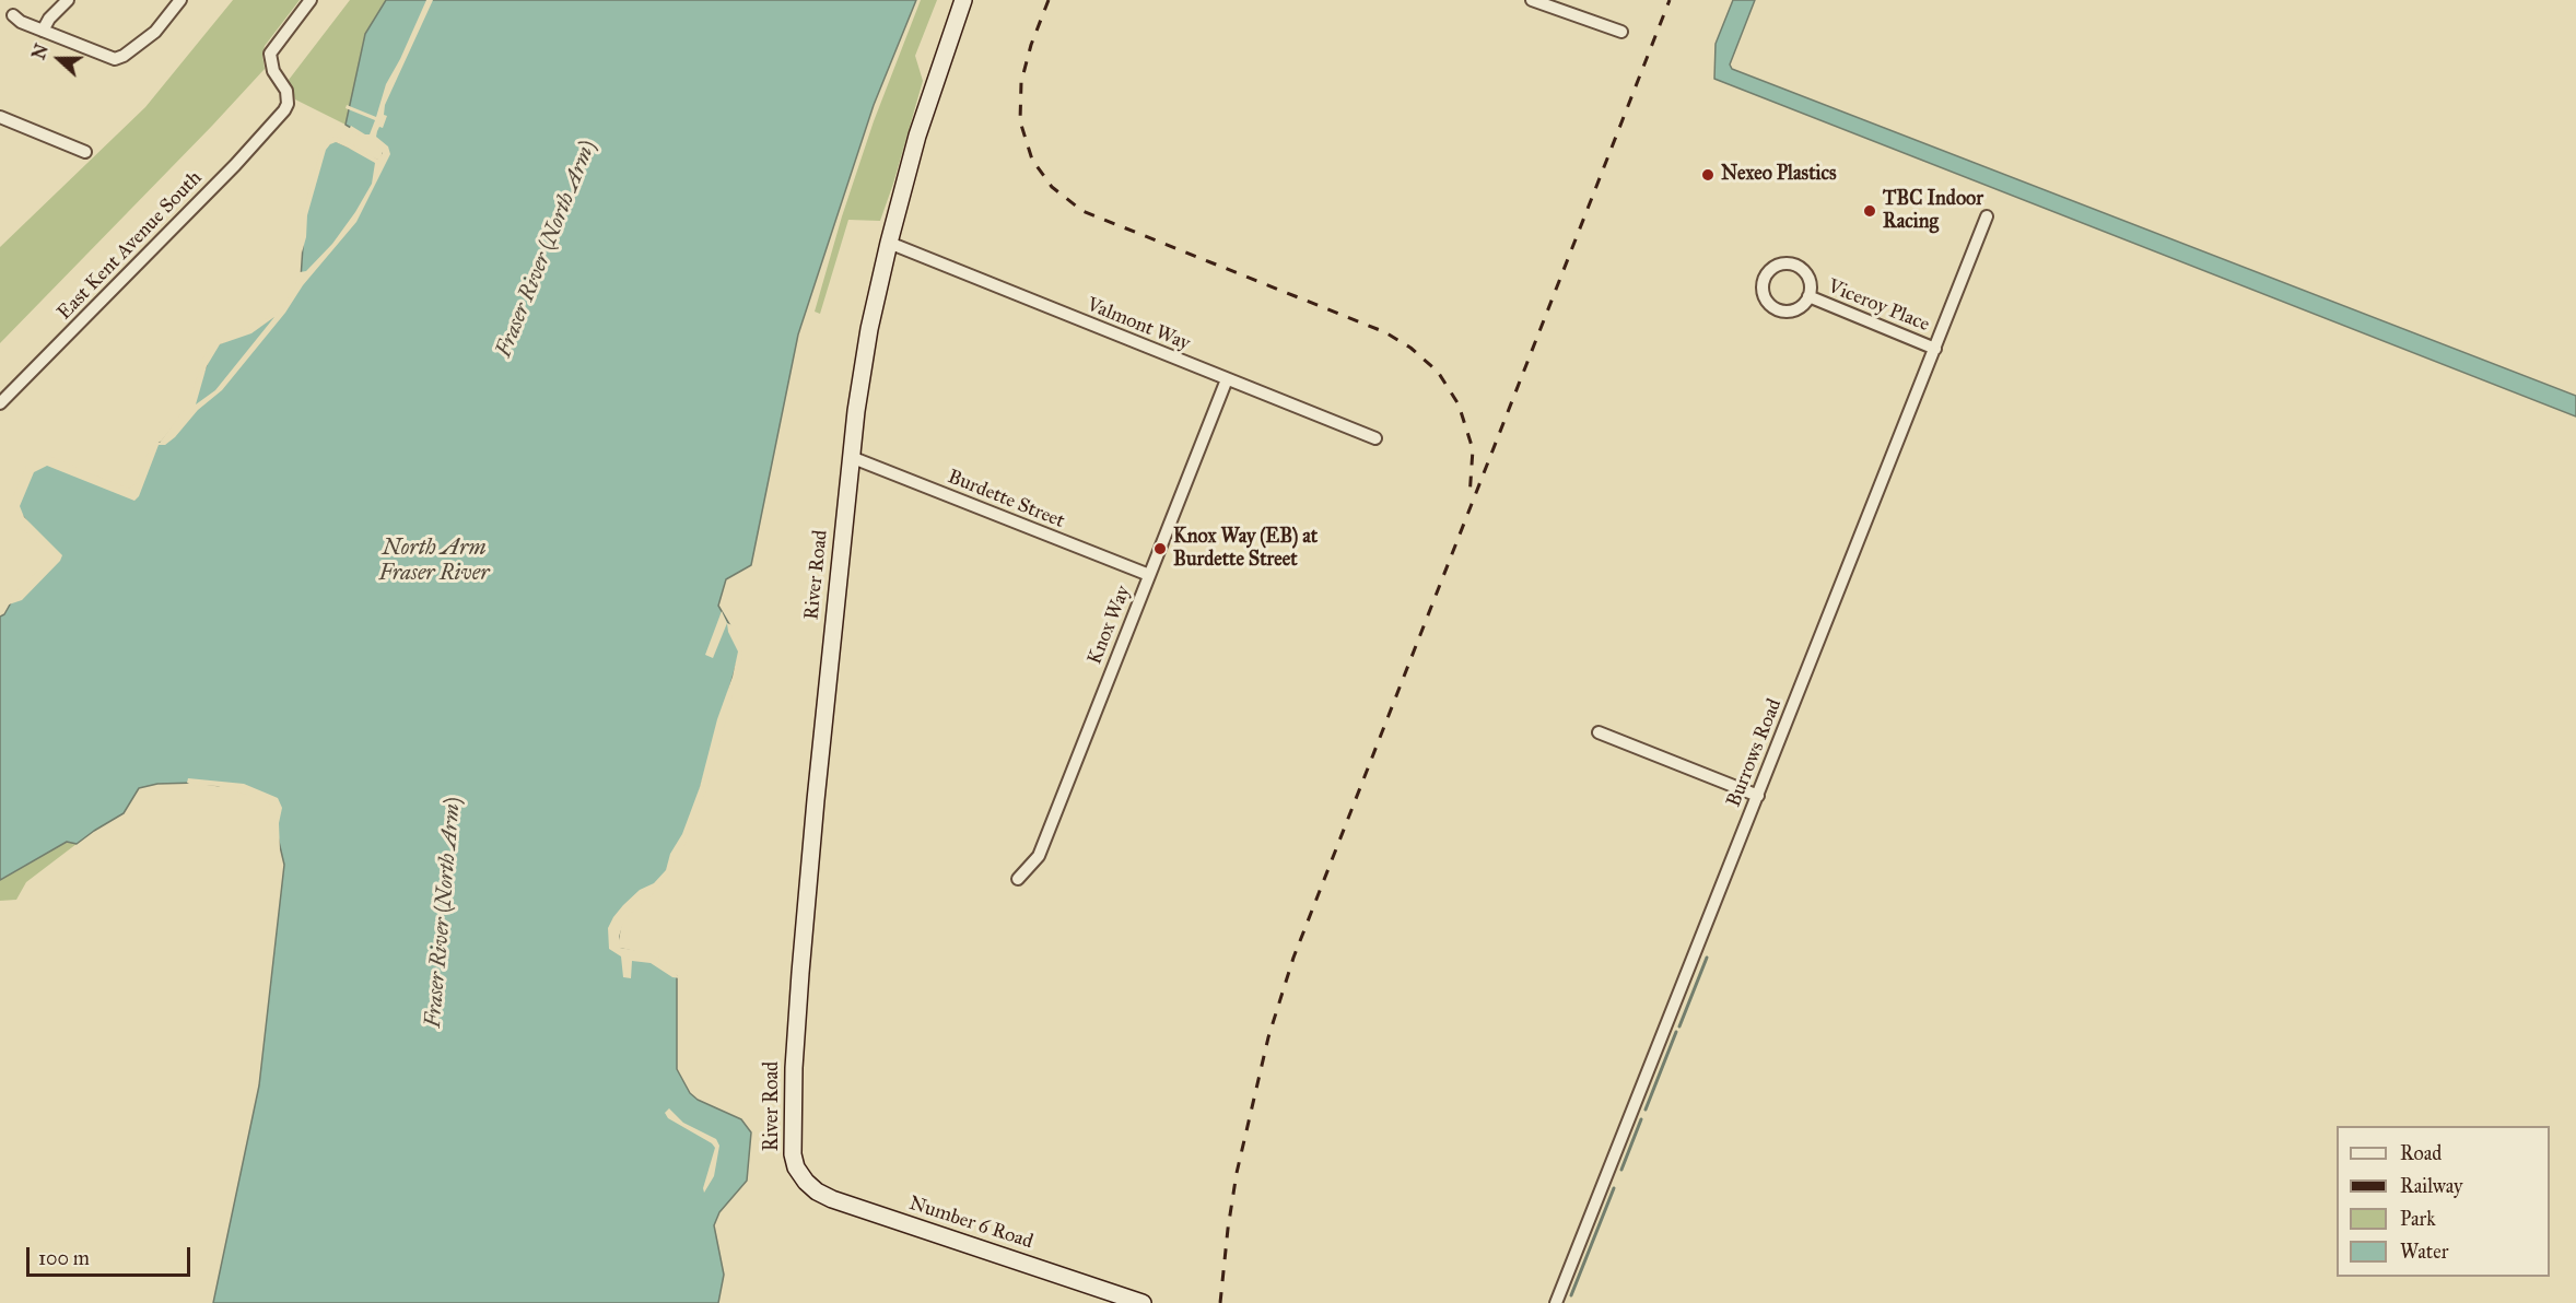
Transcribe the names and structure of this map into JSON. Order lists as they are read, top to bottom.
{
  "streets": {
    "street": [
      "East Kent Avenue South",
      "Viceroy Place",
      "Valmont Way",
      "Burdette Street",
      "River Road",
      "Knox Way",
      "Burrows Road",
      "Number 6 Road"
    ]
  },
  "crossings": [
    ["Viceroy Place", "Burrows Road"],
    ["Valmont Way", "River Road"],
    ["Valmont Way", "Knox Way"],
    ["Burdette Street", "River Road"],
    ["Burdette Street", "Knox Way"],
    ["River Road", "Number 6 Road"]
  ],
  "water": ["Fraser River (North Arm)", "North Arm Fraser River"],
  "places": ["Nexeo Plastics", "TBC Indoor Racing", "Knox Way (EB) at Burdette Street"],
  "legend": [
    "Road",
    "Railway",
    "Park",
    "Water"
  ],
  "scale_bar": "100 m",
  "north": "left"
}
